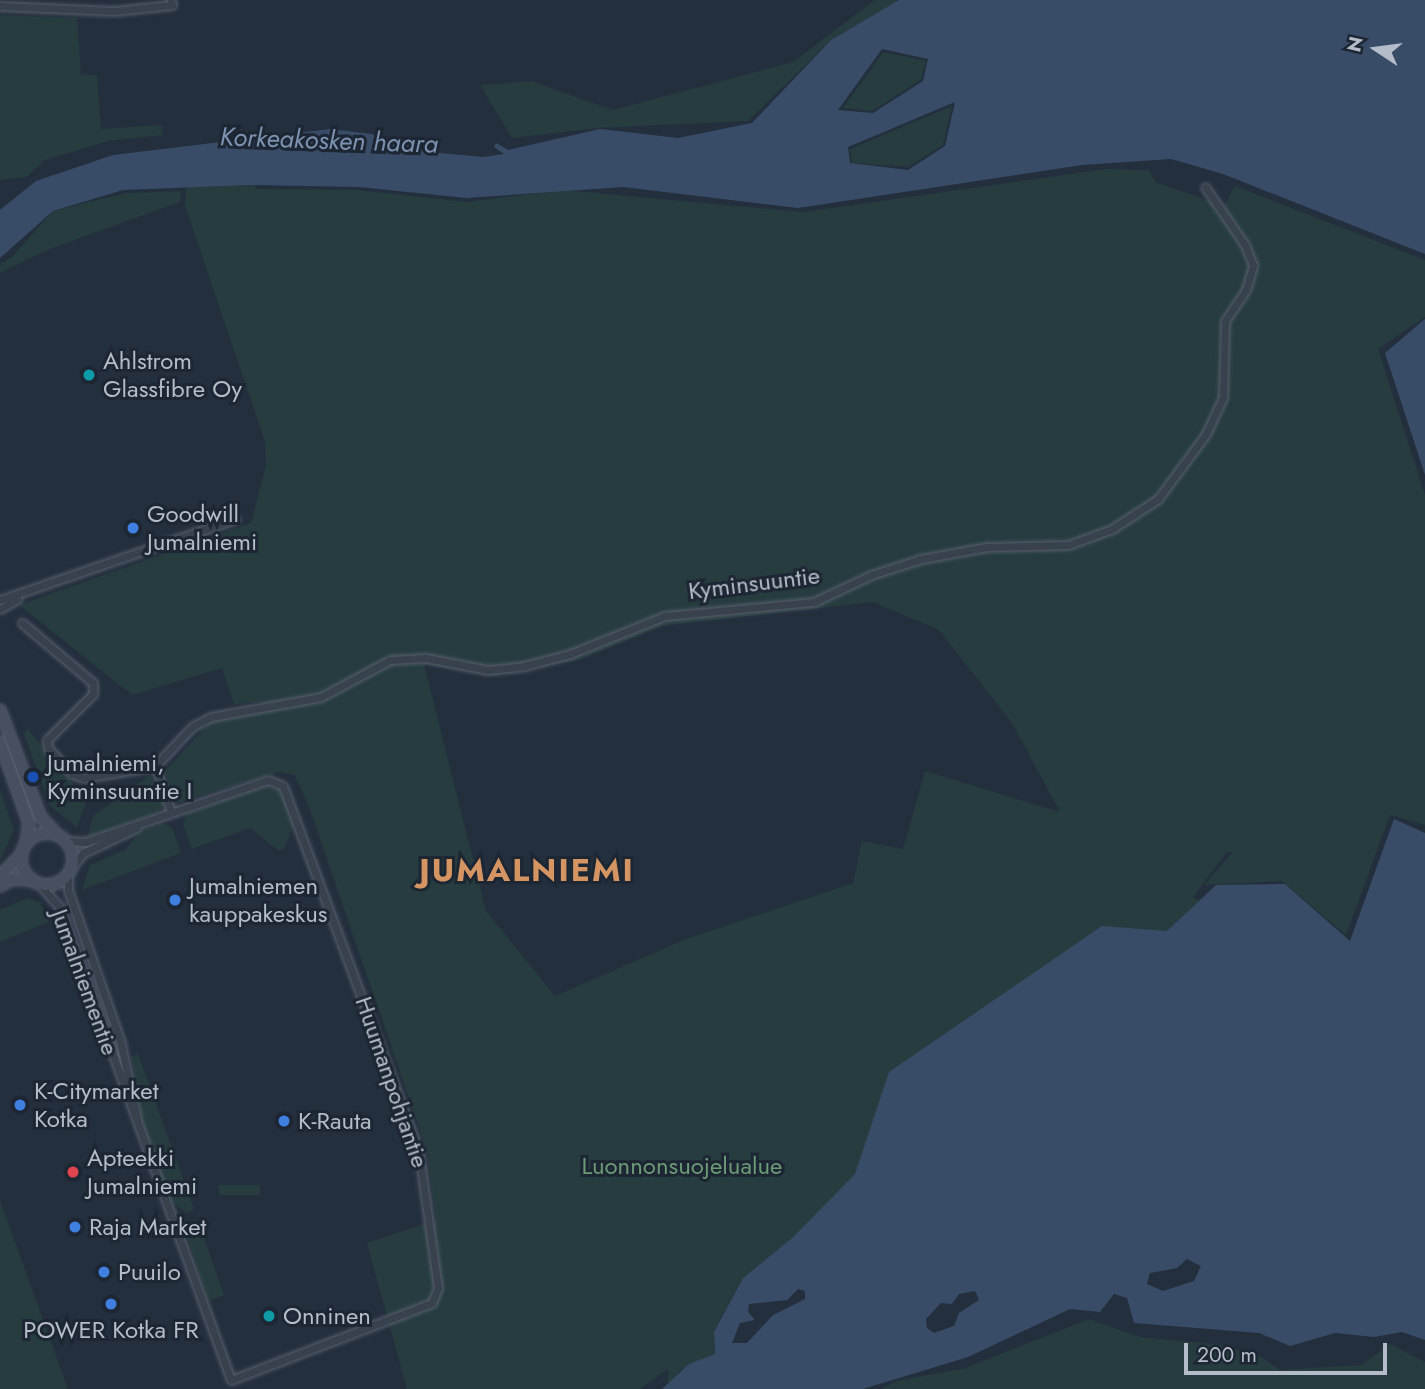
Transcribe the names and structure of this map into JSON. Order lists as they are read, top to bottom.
{
  "streets": {
    "street": ["Kyminsuuntie", "Jumalniementie", "Huumanpohjantie"]
  },
  "crossings": [
    ["Jumalniementie", "Huumanpohjantie"]
  ],
  "districts": ["JUMALNIEMI"],
  "water": ["Korkeakosken haara"],
  "parks": ["Luonnonsuojelualue"],
  "places": [
    "Ahlstrom Glassfibre Oy",
    "Goodwill Jumalniemi",
    "Jumalniemi, Kyminsuuntie I",
    "Jumalniemen kauppakeskus",
    "K-Citymarket Kotka",
    "K-Rauta",
    "Apteekki Jumalniemi",
    "Raja Market",
    "Puuilo",
    "POWER Kotka FR",
    "Onninen"
  ],
  "scale_bar": "200 m",
  "north": "left"
}
